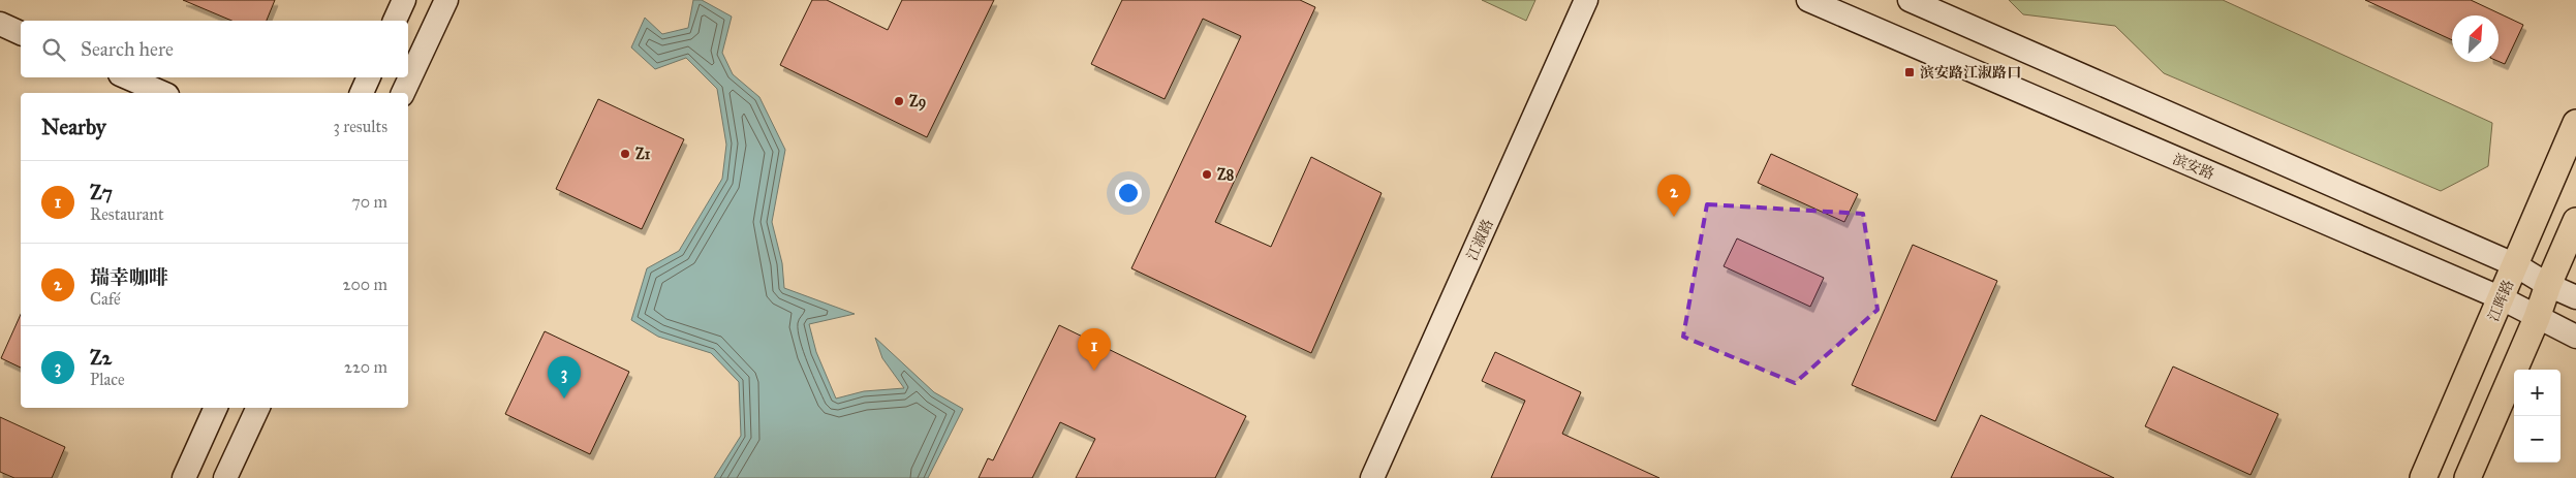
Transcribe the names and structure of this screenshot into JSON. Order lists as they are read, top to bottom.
{
  "streets": {
    "main road": ["滨安路", "江淑路", "江晖路"]
  },
  "crossings": [
    ["滨安路", "江晖路"]
  ],
  "places": {
    "transit": ["滨安路江淑路口"],
    "other": ["Z9", "Z1", "Z8"]
  },
  "north": "top right",
  "page": {
    "search": "Search here",
    "heading": ["Nearby", "3 results"],
    "list": [
      {
        "mark": "1",
        "name": "Z7",
        "note": "Restaurant",
        "value": "70 m"
      },
      {
        "mark": "2",
        "name": "瑞幸咖啡",
        "note": "Café",
        "value": "200 m"
      },
      {
        "mark": "3",
        "name": "Z2",
        "note": "Place",
        "value": "220 m"
      }
    ],
    "pins": ["2", "1", "3"],
    "map_buttons": ["+", "−"]
  }
}
